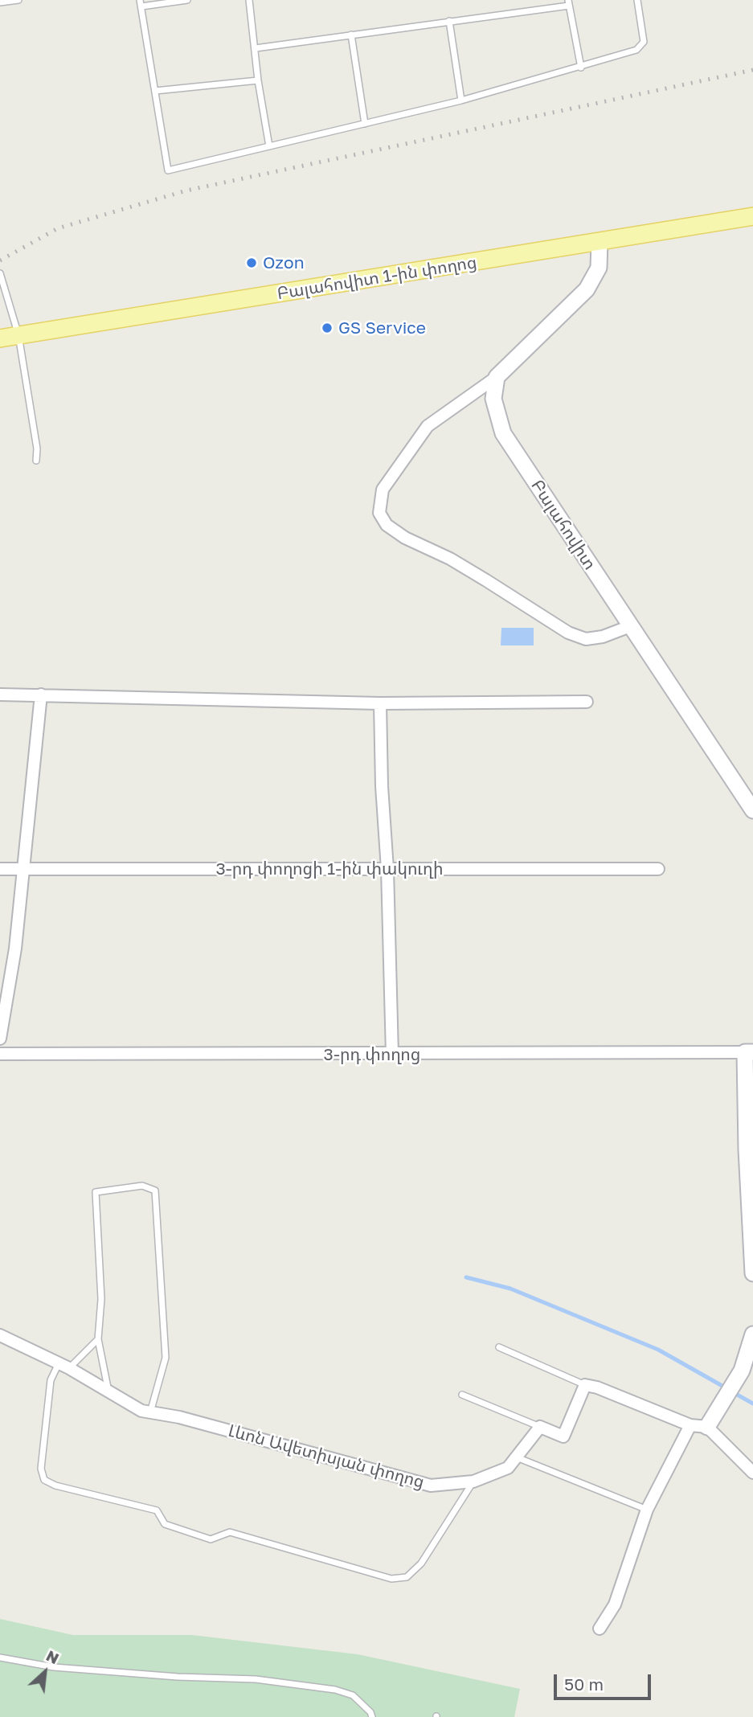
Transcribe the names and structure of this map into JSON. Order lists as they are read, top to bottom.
{
  "streets": {
    "main road": ["Բալահովիտ 1-ին փողոց"],
    "street": [
      "Բալահովիտ",
      "3-րդ փողոցի 1-ին փակուղի",
      "3-րդ փողոց",
      "Լևոն Ավետիսյան փողոց"
    ]
  },
  "places": ["Ozon", "GS Service"],
  "scale_bar": "50 m",
  "north": "top right"
}
